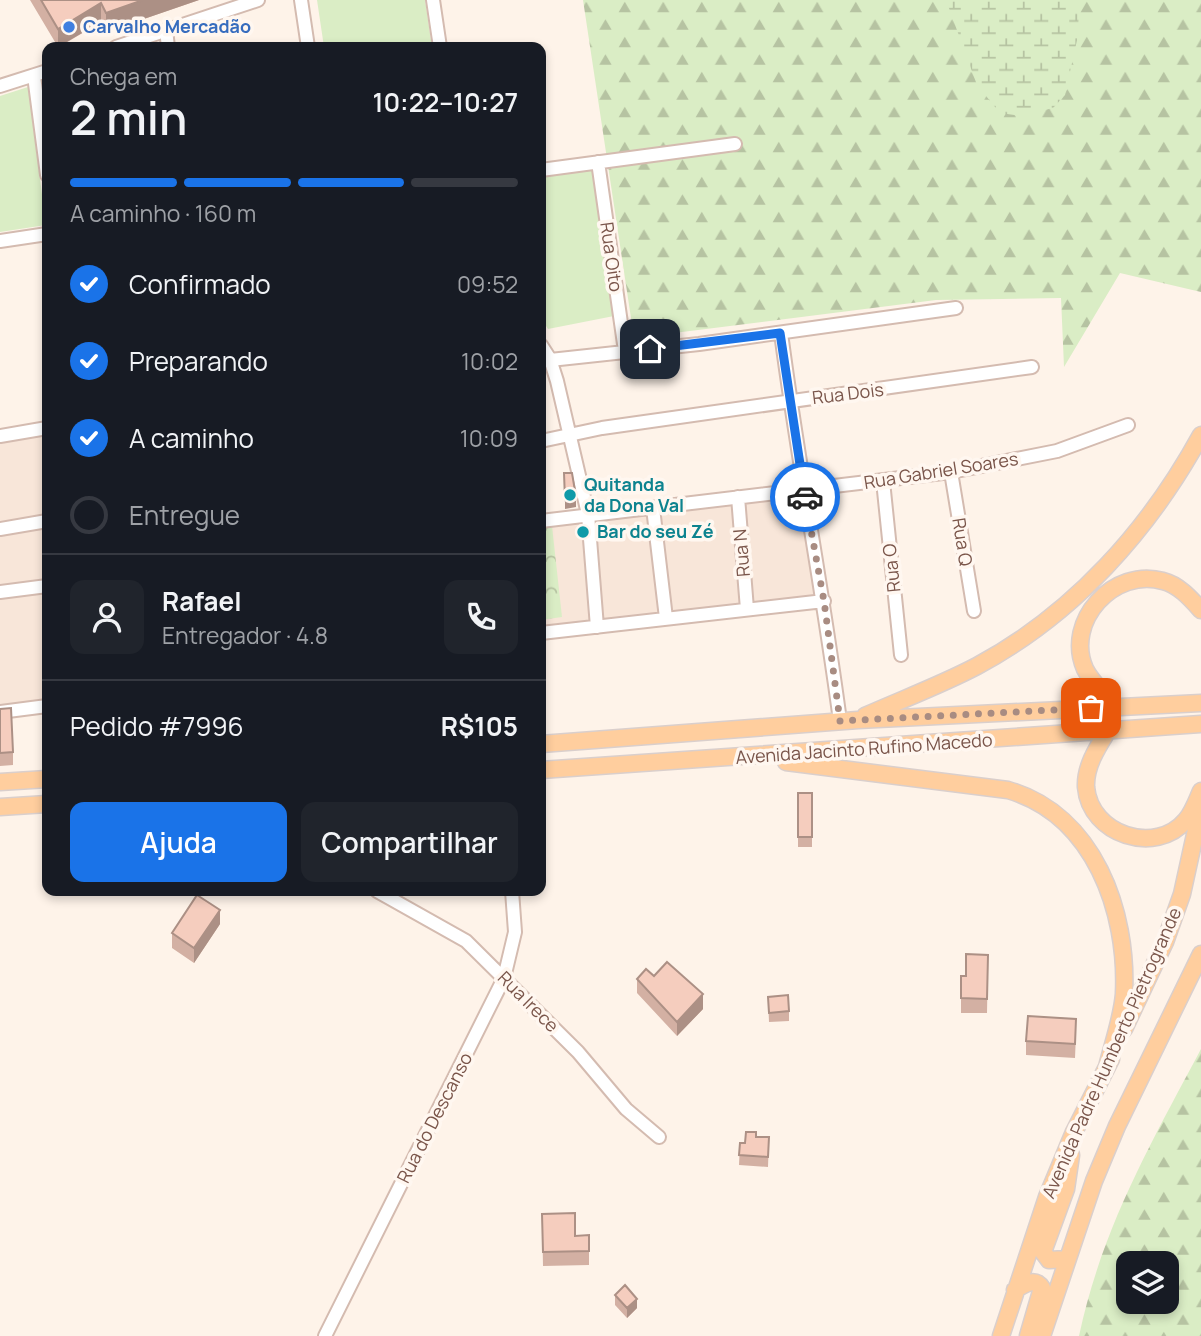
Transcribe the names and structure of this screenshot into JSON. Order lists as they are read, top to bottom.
{
  "streets": {
    "main road": ["Avenida Jacinto Rufino Macedo", "Avenida Padre Humberto Pietrogrande"],
    "street": [
      "Rua Oito",
      "Rua Dois",
      "Rua Gabriel Soares",
      "Rua Q",
      "Rua N",
      "Rua O",
      "Rua Irece",
      "Rua do Descanso"
    ]
  },
  "crossings": [
    ["Rua Gabriel Soares", "Rua Q"],
    ["Rua Gabriel Soares", "Rua N"],
    ["Rua Gabriel Soares", "Rua O"],
    ["Rua Irece", "Rua do Descanso"]
  ],
  "places": ["Carvalho Mercadão", "Quitanda da Dona Val", "Bar do seu Zé"],
  "page": {
    "heading": ["2 min", "Chega em", "10:22–10:27"],
    "panel": [
      "Rafael",
      "Entregador · 4.8",
      "Pedido #7996",
      "R$105"
    ],
    "bar": "A caminho · 160 m",
    "list": [
      ["Confirmado", "09:52"],
      ["Preparando", "10:02"],
      ["A caminho", "10:09"],
      "Entregue"
    ],
    "buttons": ["Ajuda", "Compartilhar"]
  }
}
